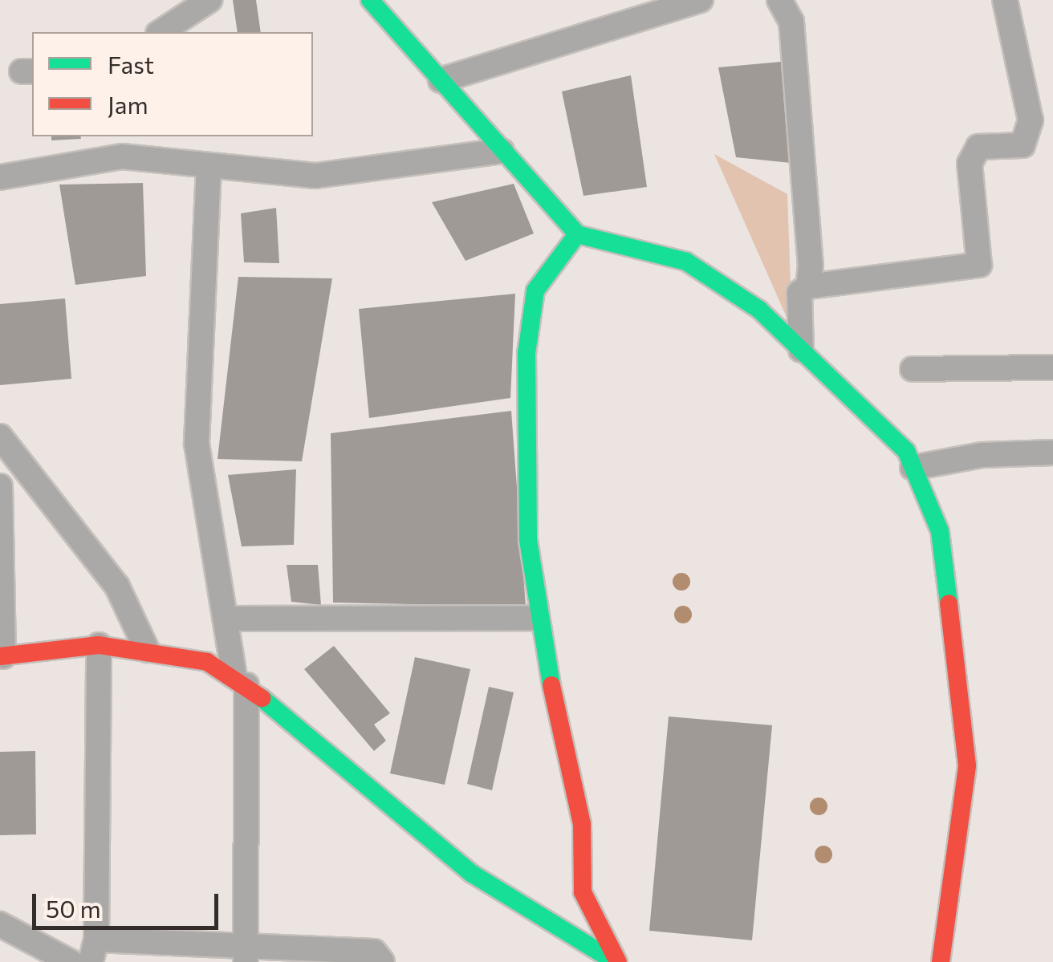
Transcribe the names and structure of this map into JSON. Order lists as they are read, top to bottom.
{
  "legend": ["Fast", "Jam"],
  "scale_bar": "50 m"
}
